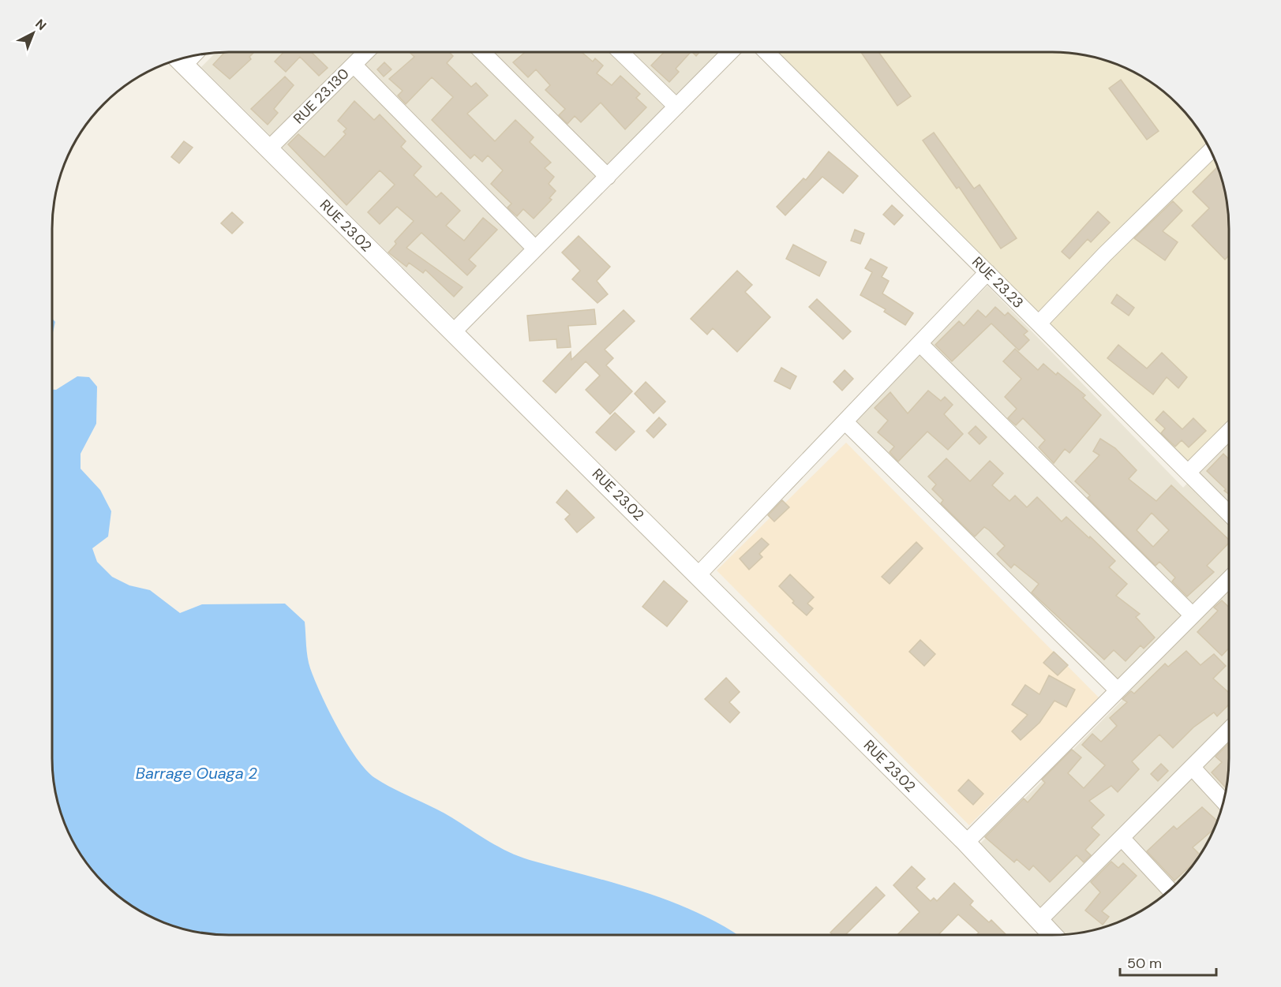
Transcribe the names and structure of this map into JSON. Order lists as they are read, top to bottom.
{
  "streets": {
    "street": ["RUE 23.130", "RUE 23.02", "RUE 23.23"]
  },
  "crossings": [
    ["RUE 23.130", "RUE 23.02"]
  ],
  "water": ["Barrage Ouaga 2"],
  "scale_bar": "50 m",
  "north": "top right"
}
